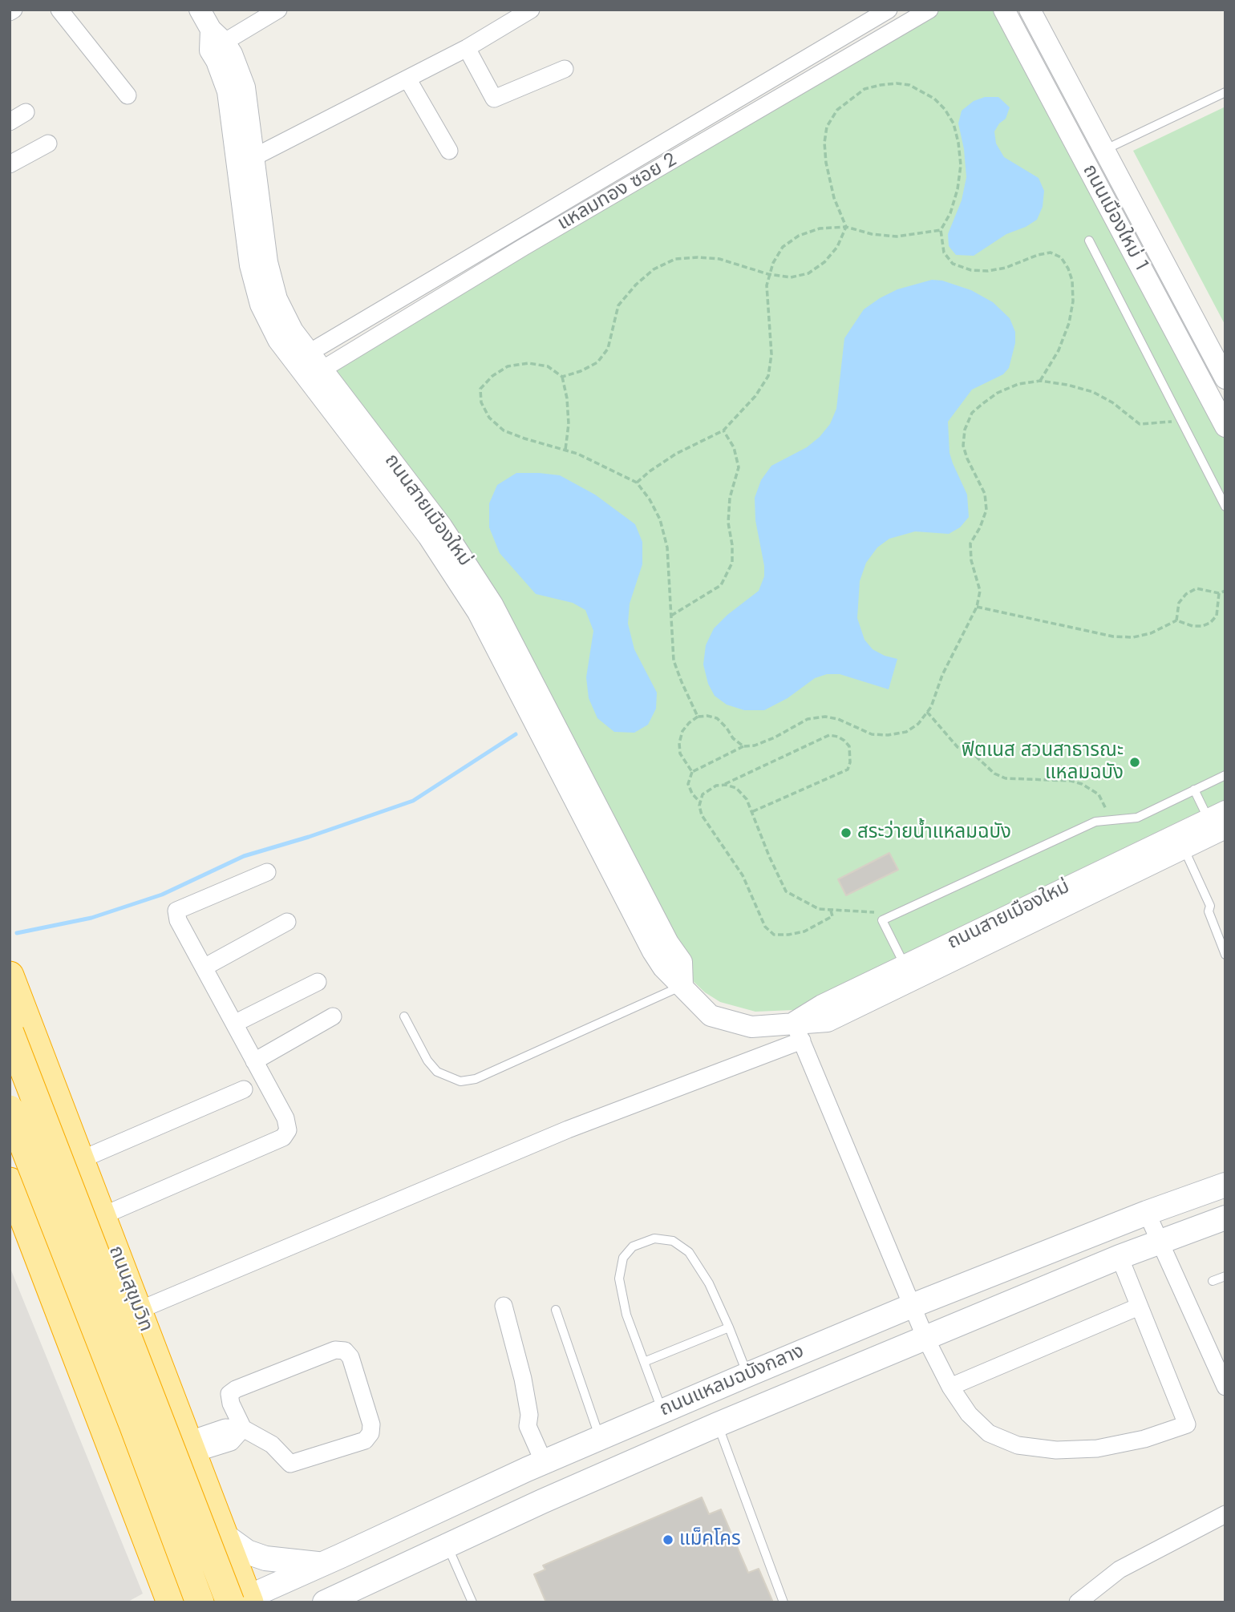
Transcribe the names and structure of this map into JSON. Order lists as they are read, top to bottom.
{
  "streets": {
    "highway": ["ถนนสุขุมวิท"],
    "main road": ["ถนนแหลมฉบังกลาง"],
    "street": ["แหลมทอง ซอย 2", "ถนนเมืองใหม่ 1", "ถนนสายเมืองใหม่"]
  },
  "crossings": [
    ["แหลมทอง ซอย 2", "ถนนสายเมืองใหม่"],
    ["ถนนสุขุมวิท", "ถนนแหลมฉบังกลาง"]
  ],
  "places": ["ฟิตเนส สวนสาธารณะ แหลมฉบัง", "สระว่ายน้ำแหลมฉบัง", "แม็คโคร"]
}
